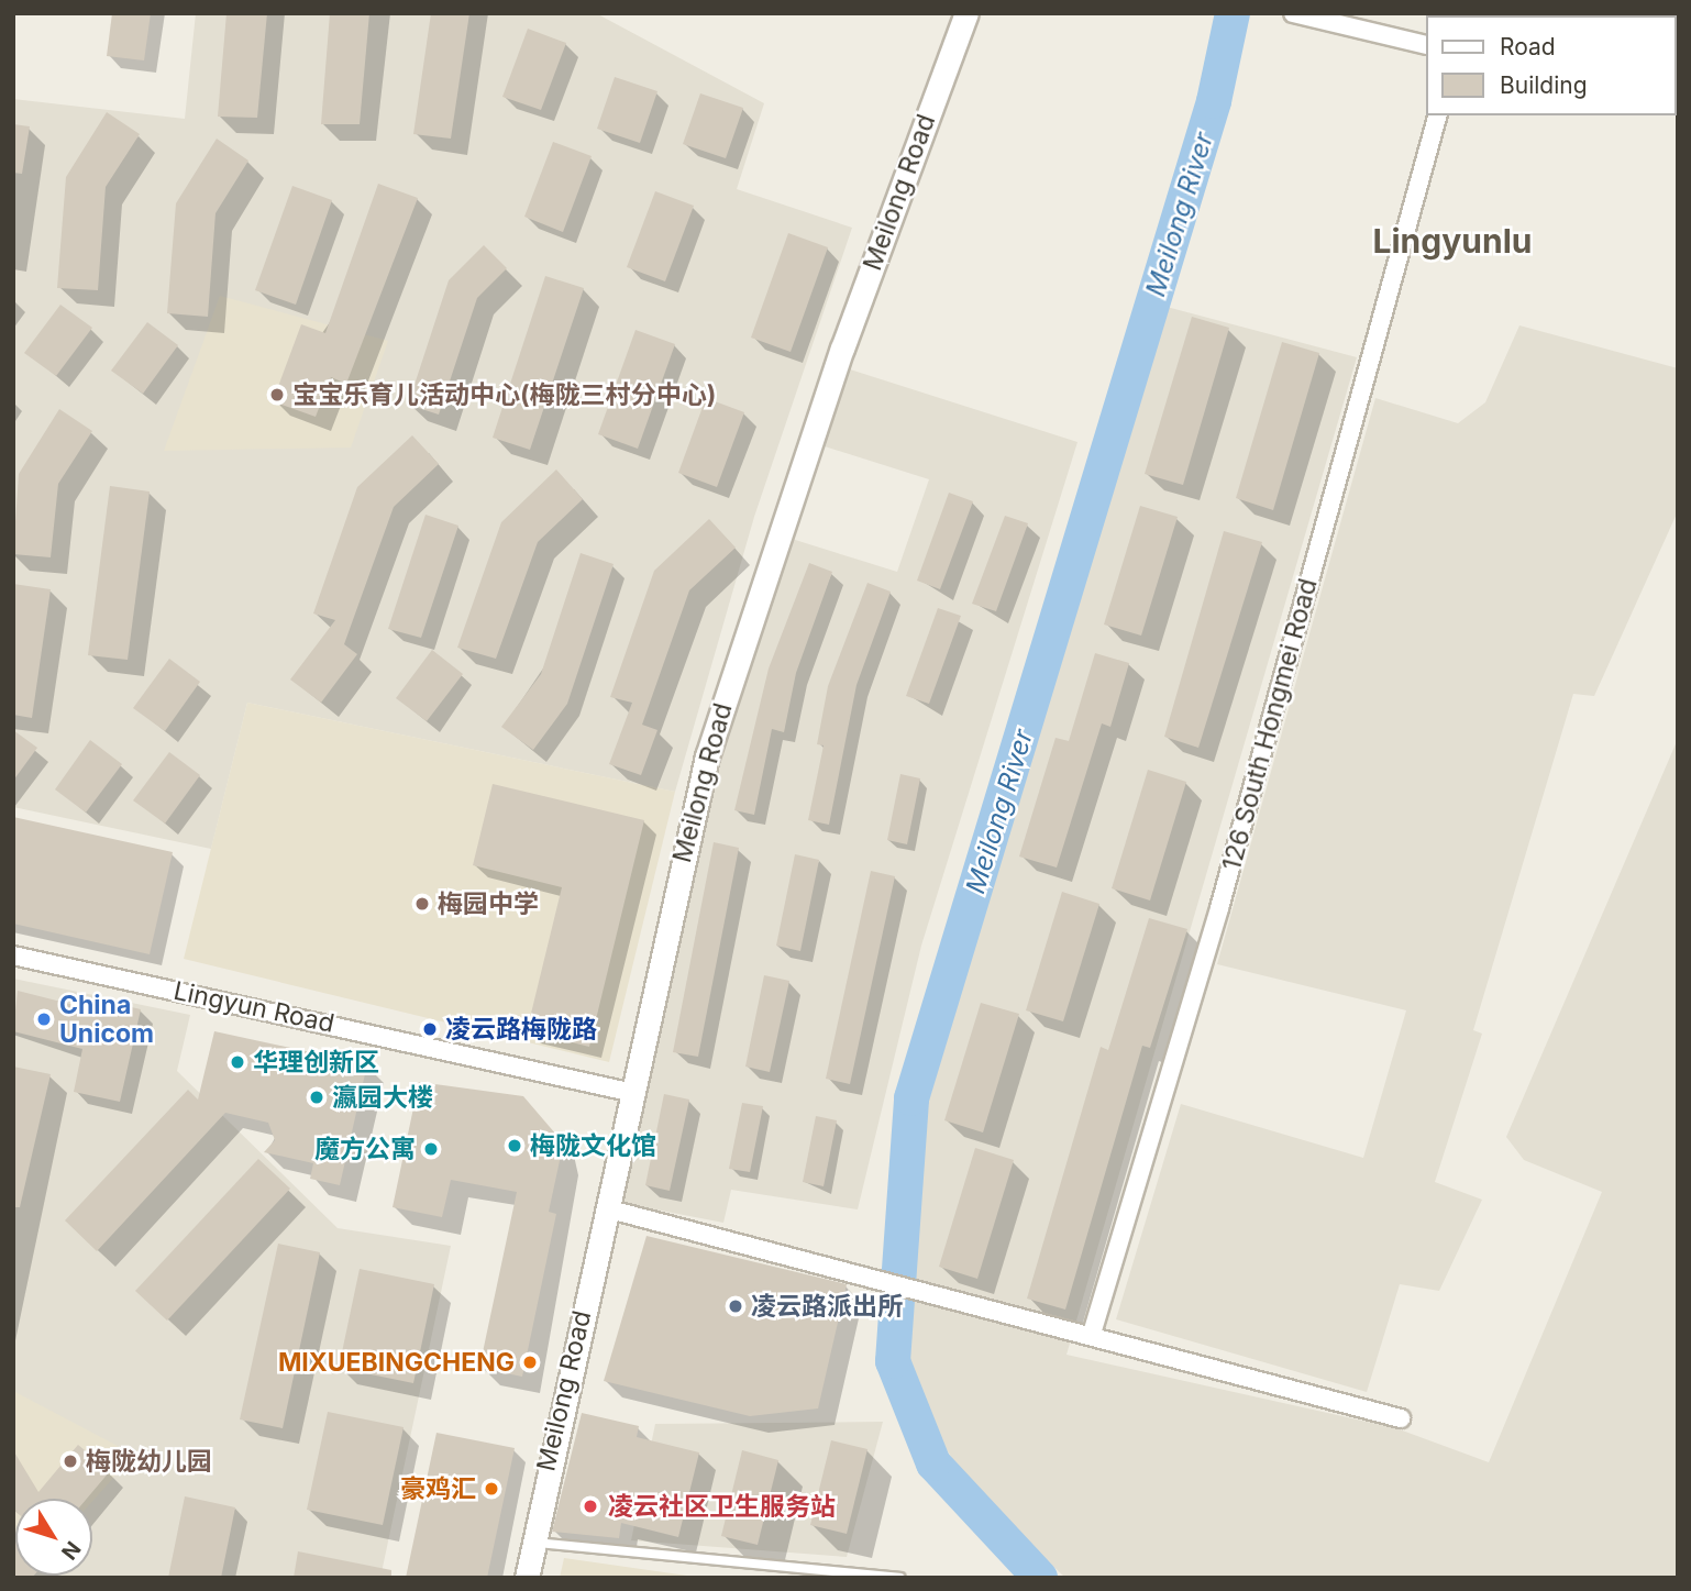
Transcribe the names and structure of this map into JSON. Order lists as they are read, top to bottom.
{
  "streets": {
    "street": ["Meilong Road", "126 South Hongmei Road", "Lingyun Road"]
  },
  "crossings": [
    ["Meilong Road", "Lingyun Road"]
  ],
  "districts": ["Lingyunlu"],
  "water": ["Meilong River"],
  "places": [
    "宝宝乐育儿活动中心(梅陇三村分中心)",
    "梅园中学",
    "China Unicom",
    "凌云路梅陇路",
    "华理创新区",
    "瀛园大楼",
    "梅陇文化馆",
    "魔方公寓",
    "凌云路派出所",
    "MIXUEBINGCHENG",
    "梅陇幼儿园",
    "豪鸡汇",
    "凌云社区卫生服务站"
  ],
  "legend": ["Road", "Building"],
  "north": "bottom right"
}
